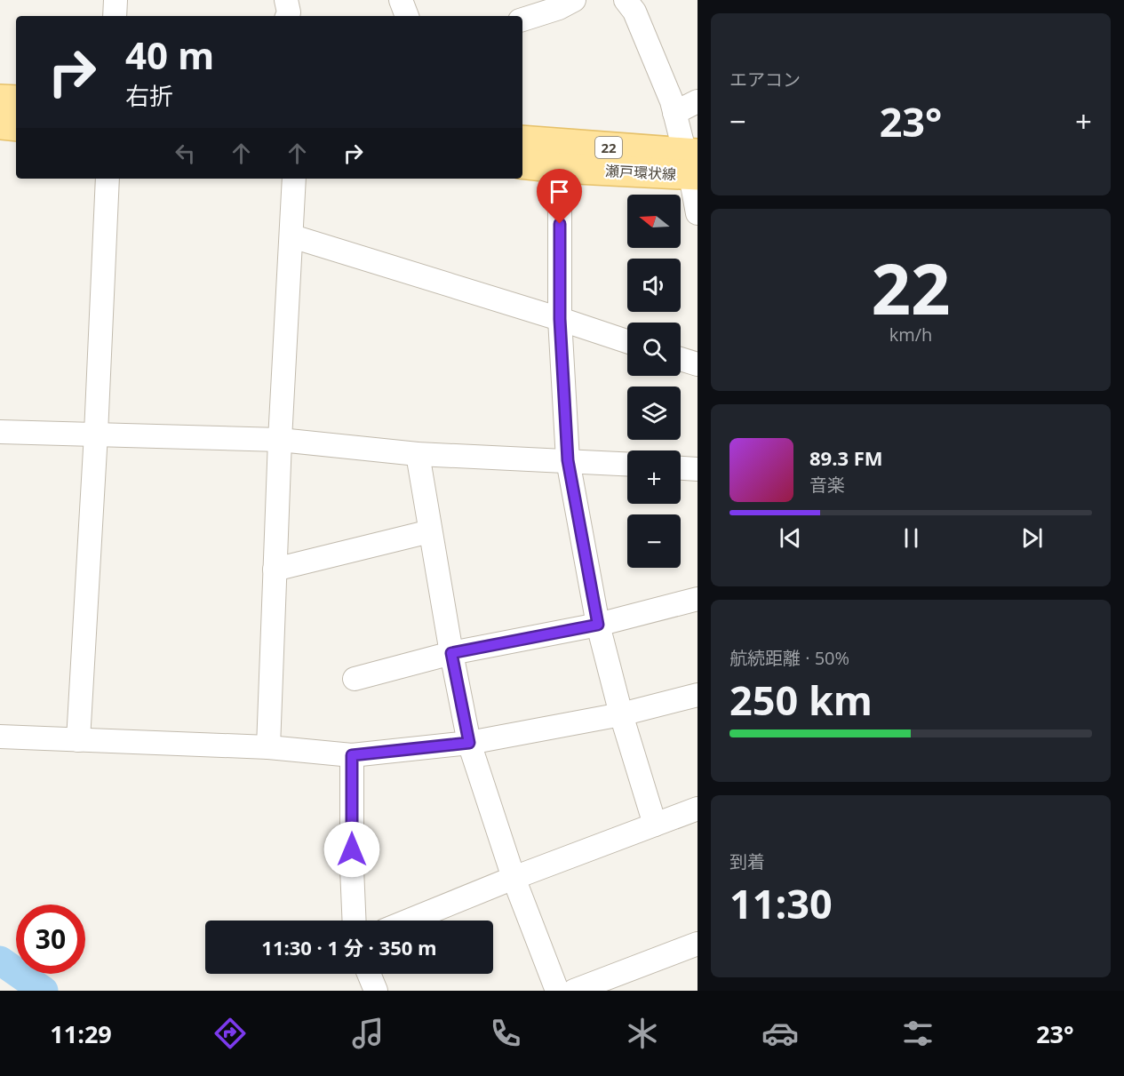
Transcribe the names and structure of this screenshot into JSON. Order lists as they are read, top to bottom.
{
  "streets": {
    "main road": ["22", "瀬戸環状線"]
  },
  "north": "left",
  "page": {
    "tile": [
      "エアコン",
      ["22", "km/h"],
      ["航続距離 · 50%", "250 km"],
      ["到着", "11:30"]
    ],
    "turn": ["40 m", "右折"],
    "heat": ["−", "23°", "+"],
    "map_buttons": ["+", "−"],
    "song": ["89.3 FM", "音楽"],
    "limit": "30",
    "trip": "11:30 · 1 分 · 350 m",
    "tabs": ["11:29", "23°"]
  }
}
